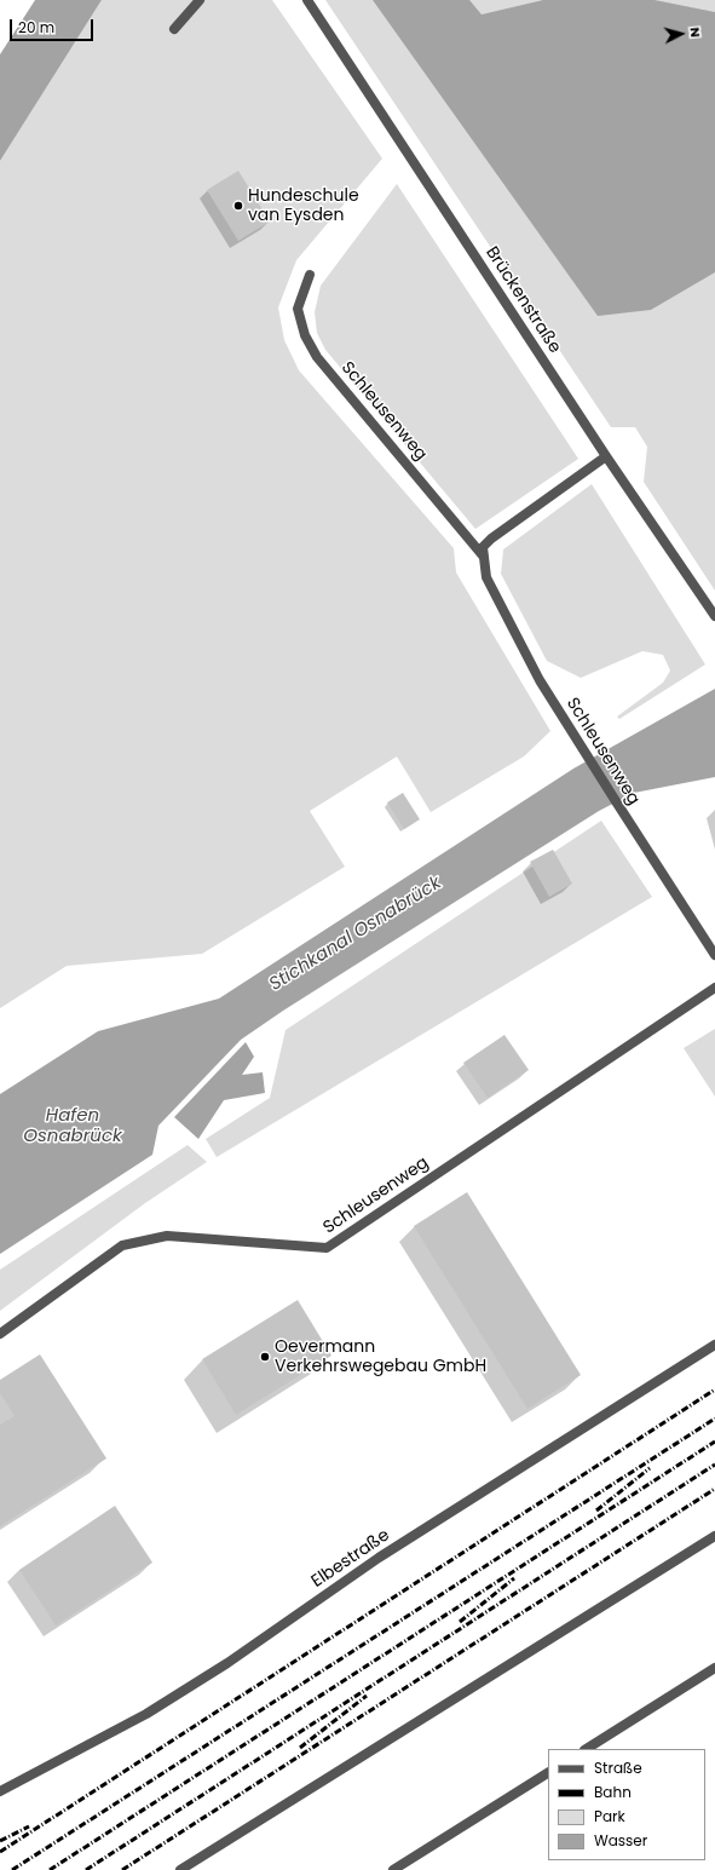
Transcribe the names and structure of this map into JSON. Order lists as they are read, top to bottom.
{
  "streets": {
    "street": ["Brückenstraße", "Schleusenweg", "Elbestraße"]
  },
  "water": ["Stichkanal Osnabrück", "Hafen Osnabrück"],
  "places": ["Hundeschule van Eysden", "Oevermann Verkehrswegebau GmbH"],
  "legend": [
    "Straße",
    "Bahn",
    "Park",
    "Wasser"
  ],
  "scale_bar": "20 m",
  "north": "right"
}
